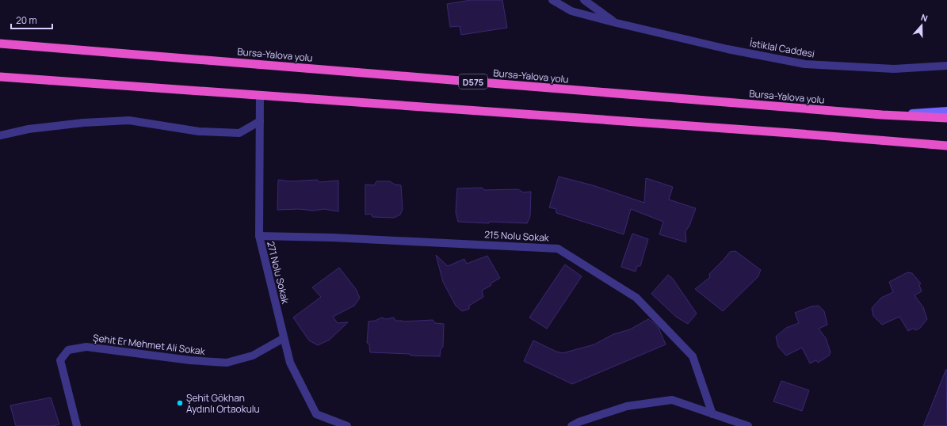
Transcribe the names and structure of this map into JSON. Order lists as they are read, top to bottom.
{
  "streets": {
    "highway": ["Bursa-Yalova yolu", "D575"],
    "street": [
      "İstiklal Caddesi",
      "215 Nolu Sokak",
      "271 Nolu Sokak",
      "Şehit Er Mehmet Ali Sokak"
    ]
  },
  "crossings": [
    ["215 Nolu Sokak", "271 Nolu Sokak"],
    ["271 Nolu Sokak", "Şehit Er Mehmet Ali Sokak"]
  ],
  "places": ["Şehit Gökhan Aydınlı Ortaokulu"],
  "scale_bar": "20 m",
  "north": "top"
}
